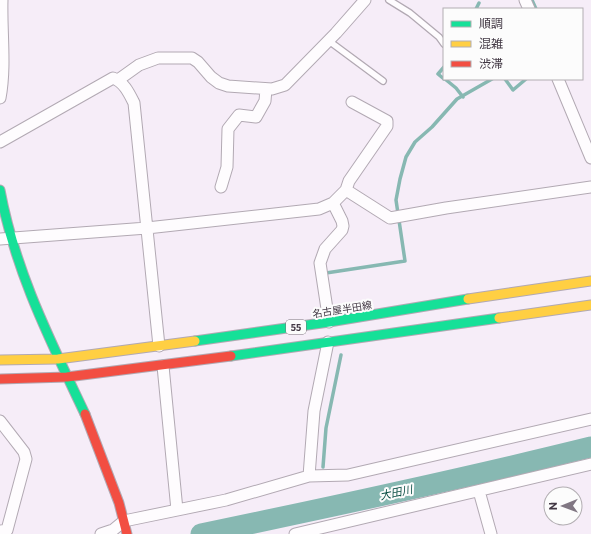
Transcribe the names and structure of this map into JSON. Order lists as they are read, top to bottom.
{
  "streets": {
    "main road": ["名古屋半田線", "55"]
  },
  "water": ["大田川"],
  "legend": ["順調", "混雑", "渋滞"],
  "north": "left"
}
